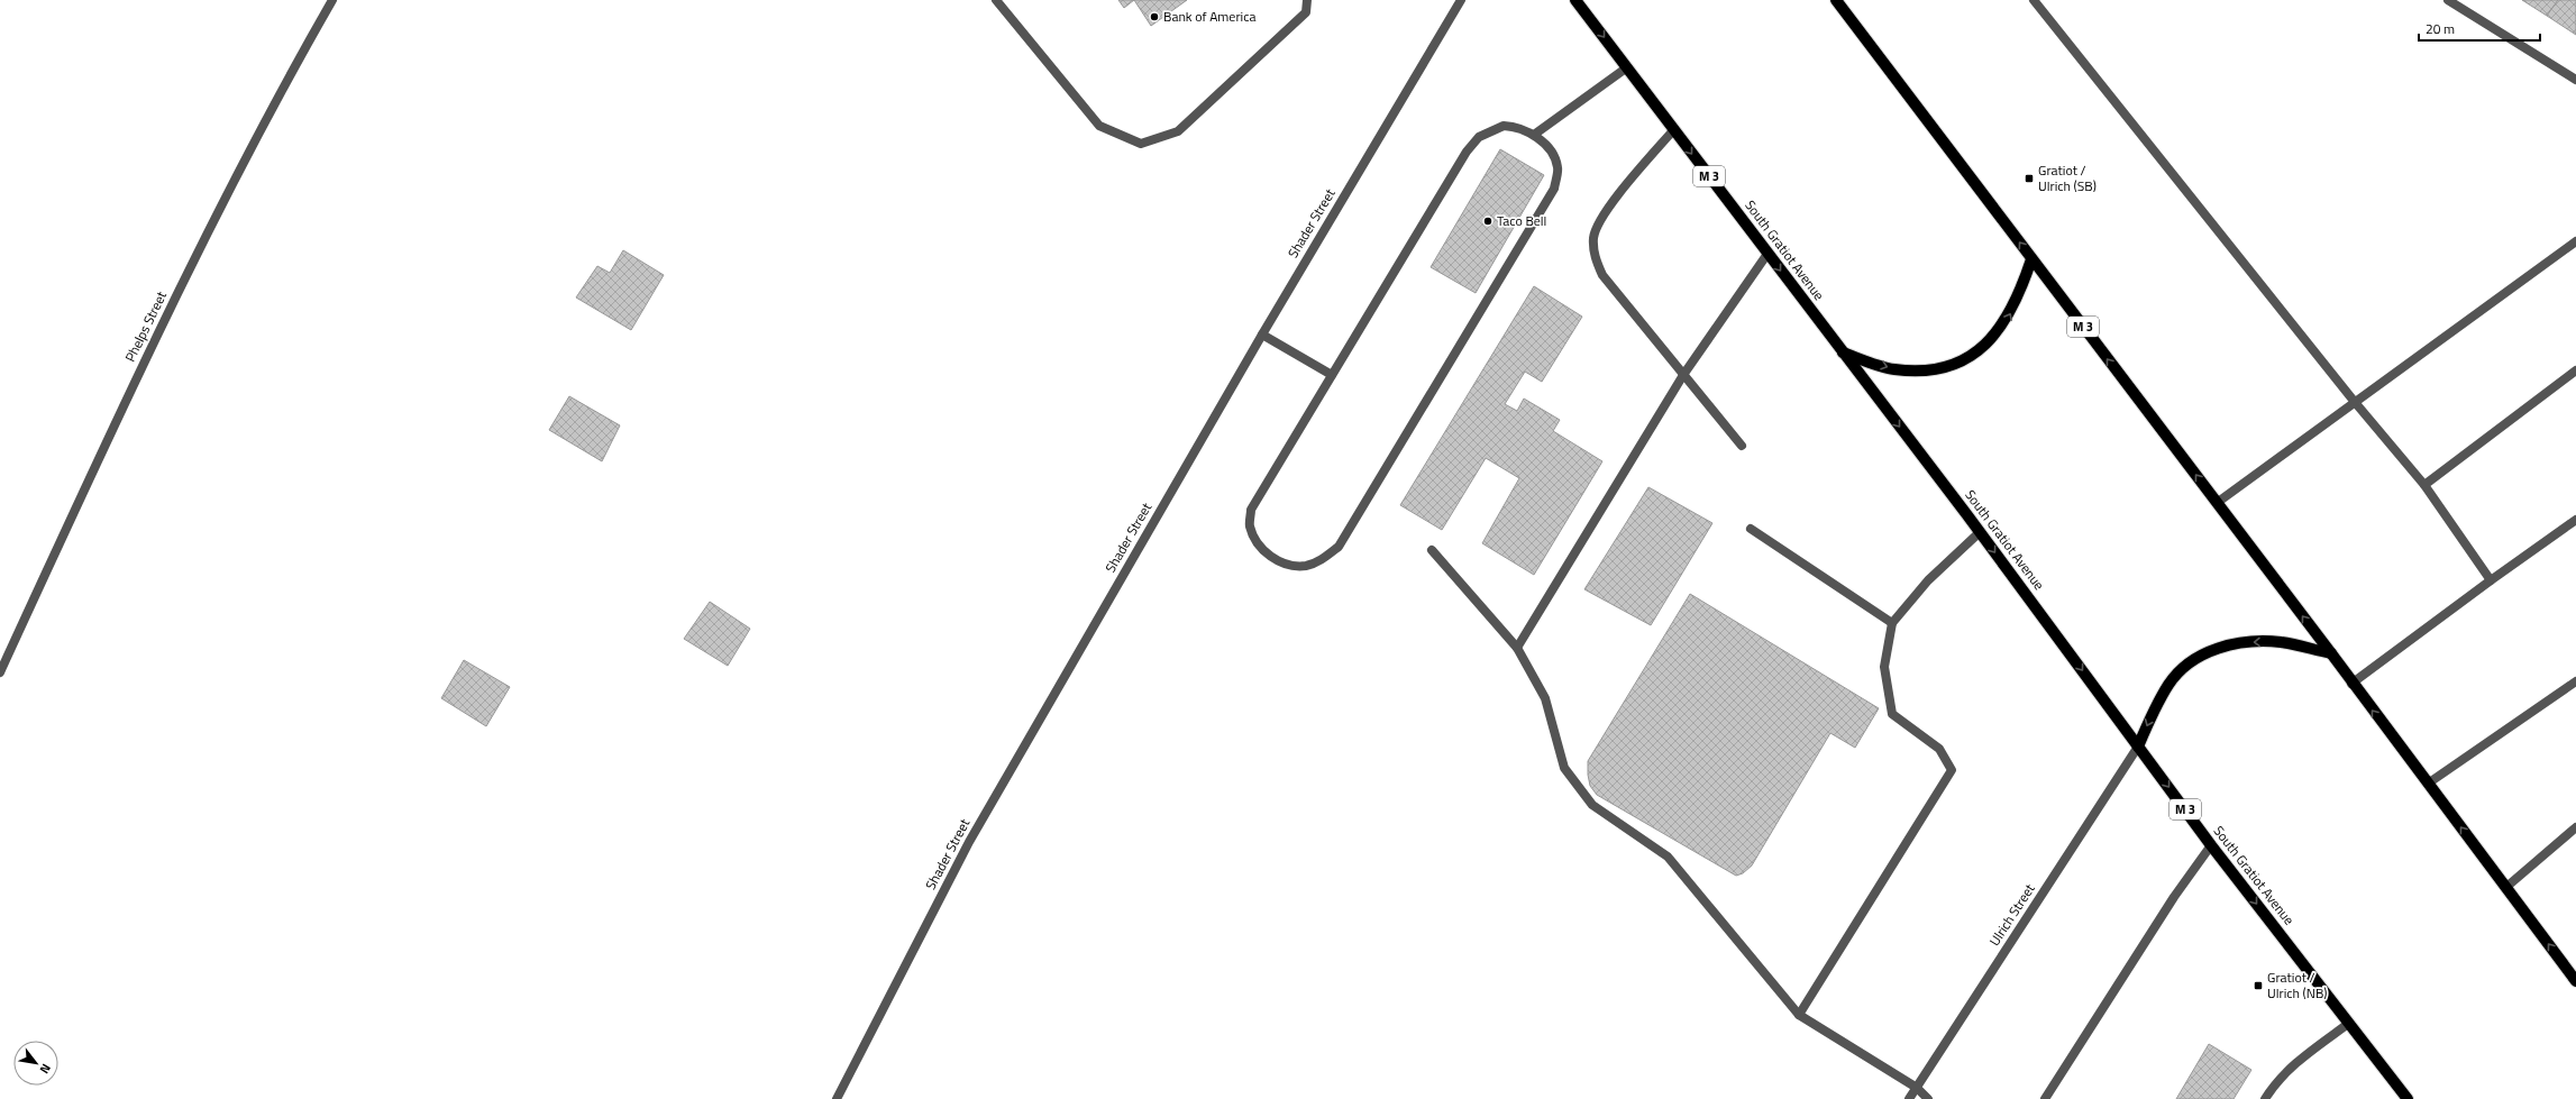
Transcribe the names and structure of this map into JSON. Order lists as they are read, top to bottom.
{
  "streets": {
    "main road": ["M 3", "South Gratiot Avenue"],
    "street": ["Shader Street", "Phelps Street", "Ulrich Street"]
  },
  "crossings": [
    ["South Gratiot Avenue", "Ulrich Street"]
  ],
  "one_way": ["South Gratiot Avenue"],
  "places": {
    "other": ["Bank of America", "Taco Bell"],
    "transit": ["Gratiot / Ulrich (SB)", "Gratiot / Ulrich (NB)"]
  },
  "scale_bar": "20 m",
  "north": "bottom right"
}
